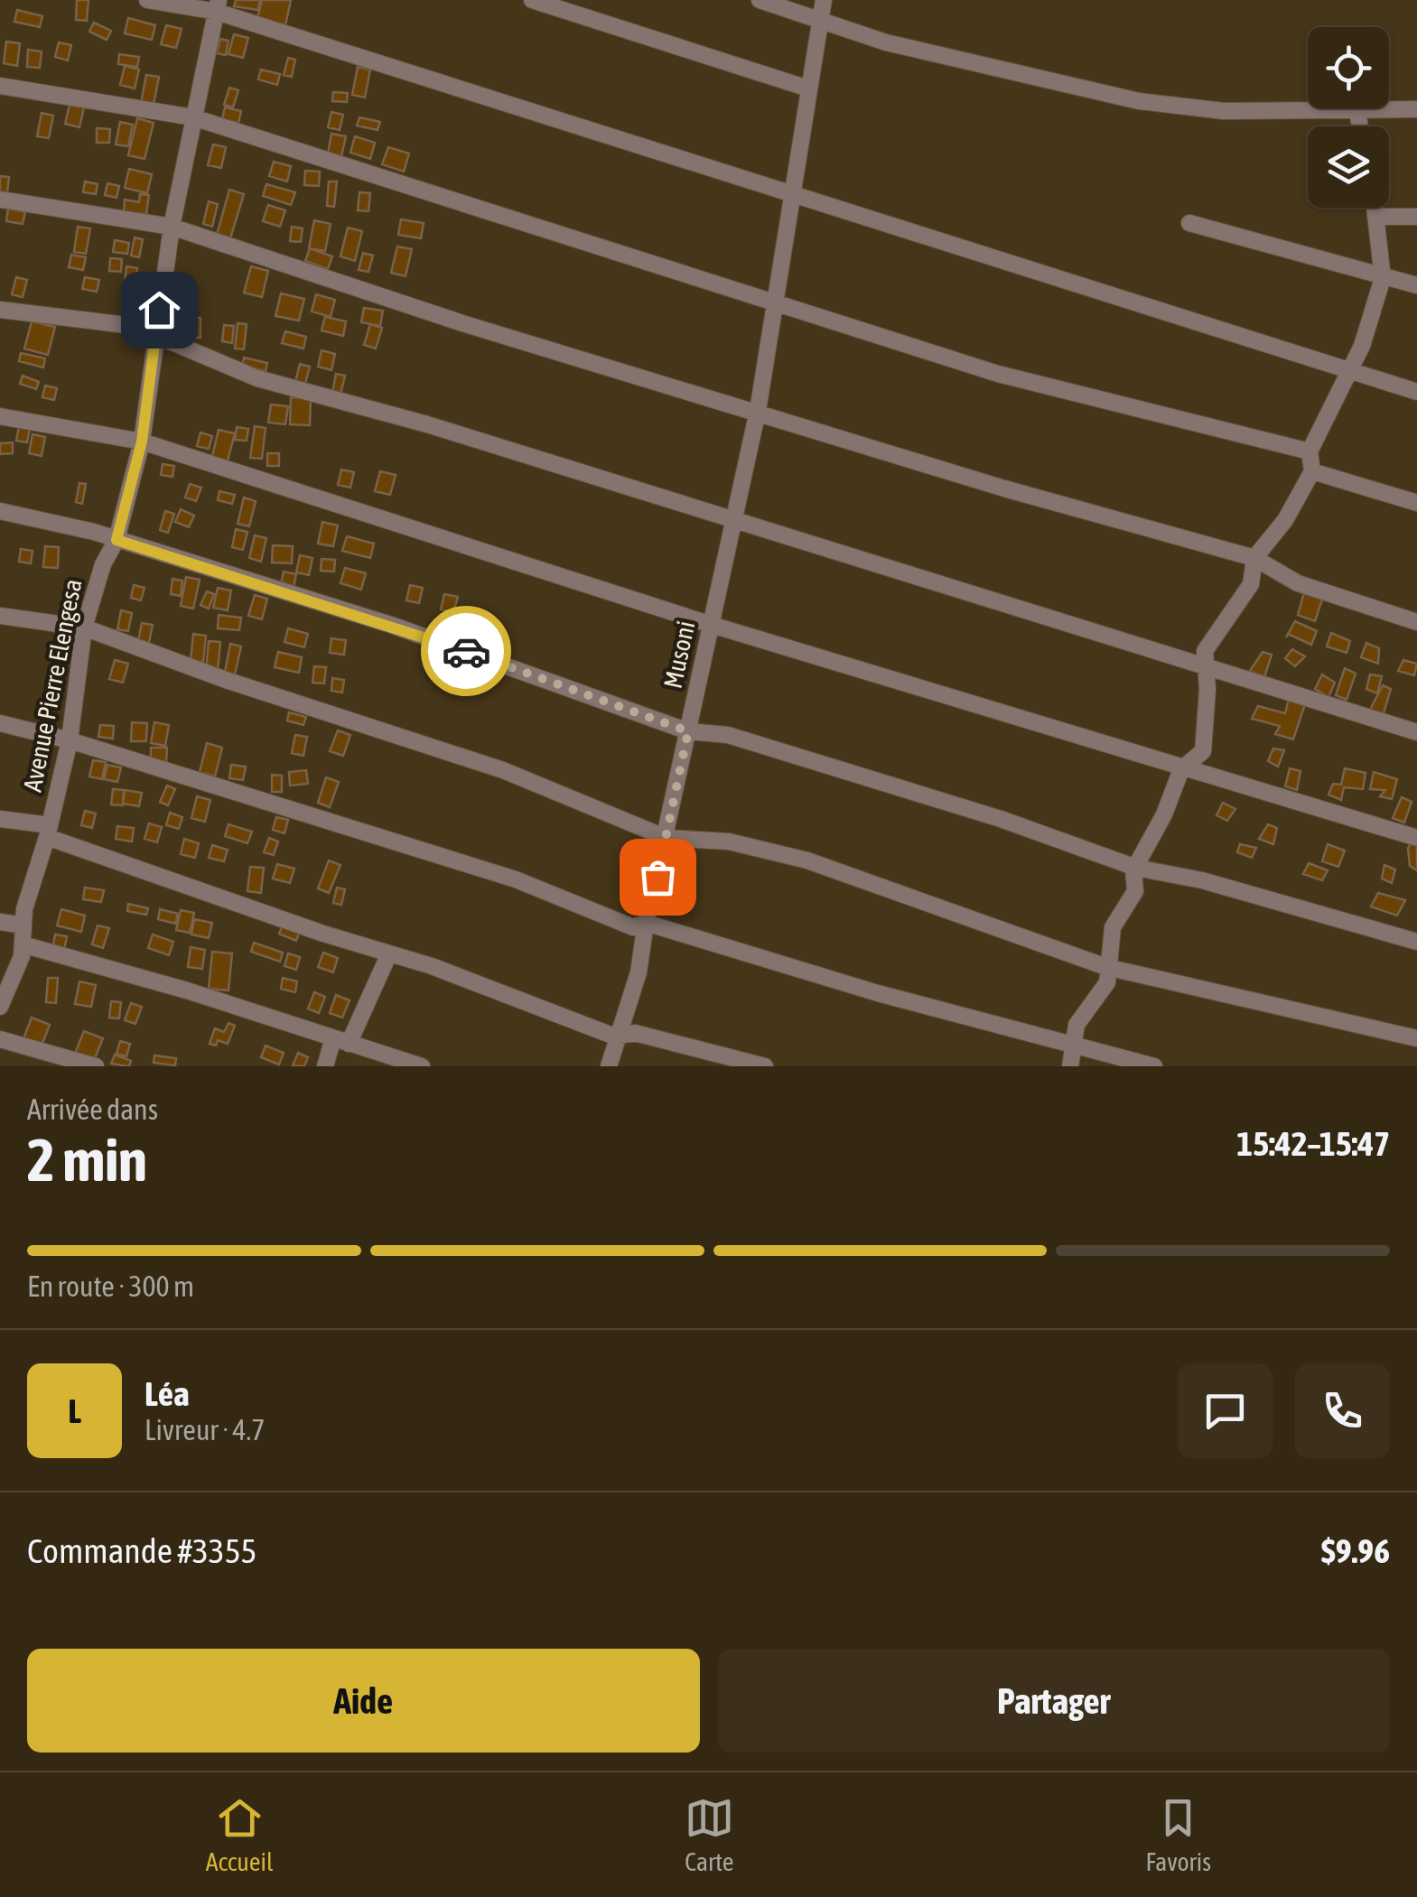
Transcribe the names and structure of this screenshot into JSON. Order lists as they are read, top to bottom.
{
  "streets": {
    "street": ["Musoni", "Avenue Pierre Elengesa"]
  },
  "page": {
    "heading": ["2 min", "Arrivée dans", "15:42–15:47"],
    "panel": [
      "Léa",
      "Livreur · 4.7",
      "Commande #3355",
      "$9.96"
    ],
    "bar": "En route · 300 m",
    "round": "L",
    "buttons": ["Aide", "Partager"],
    "tabs": ["Accueil", "Carte", "Favoris"]
  }
}
